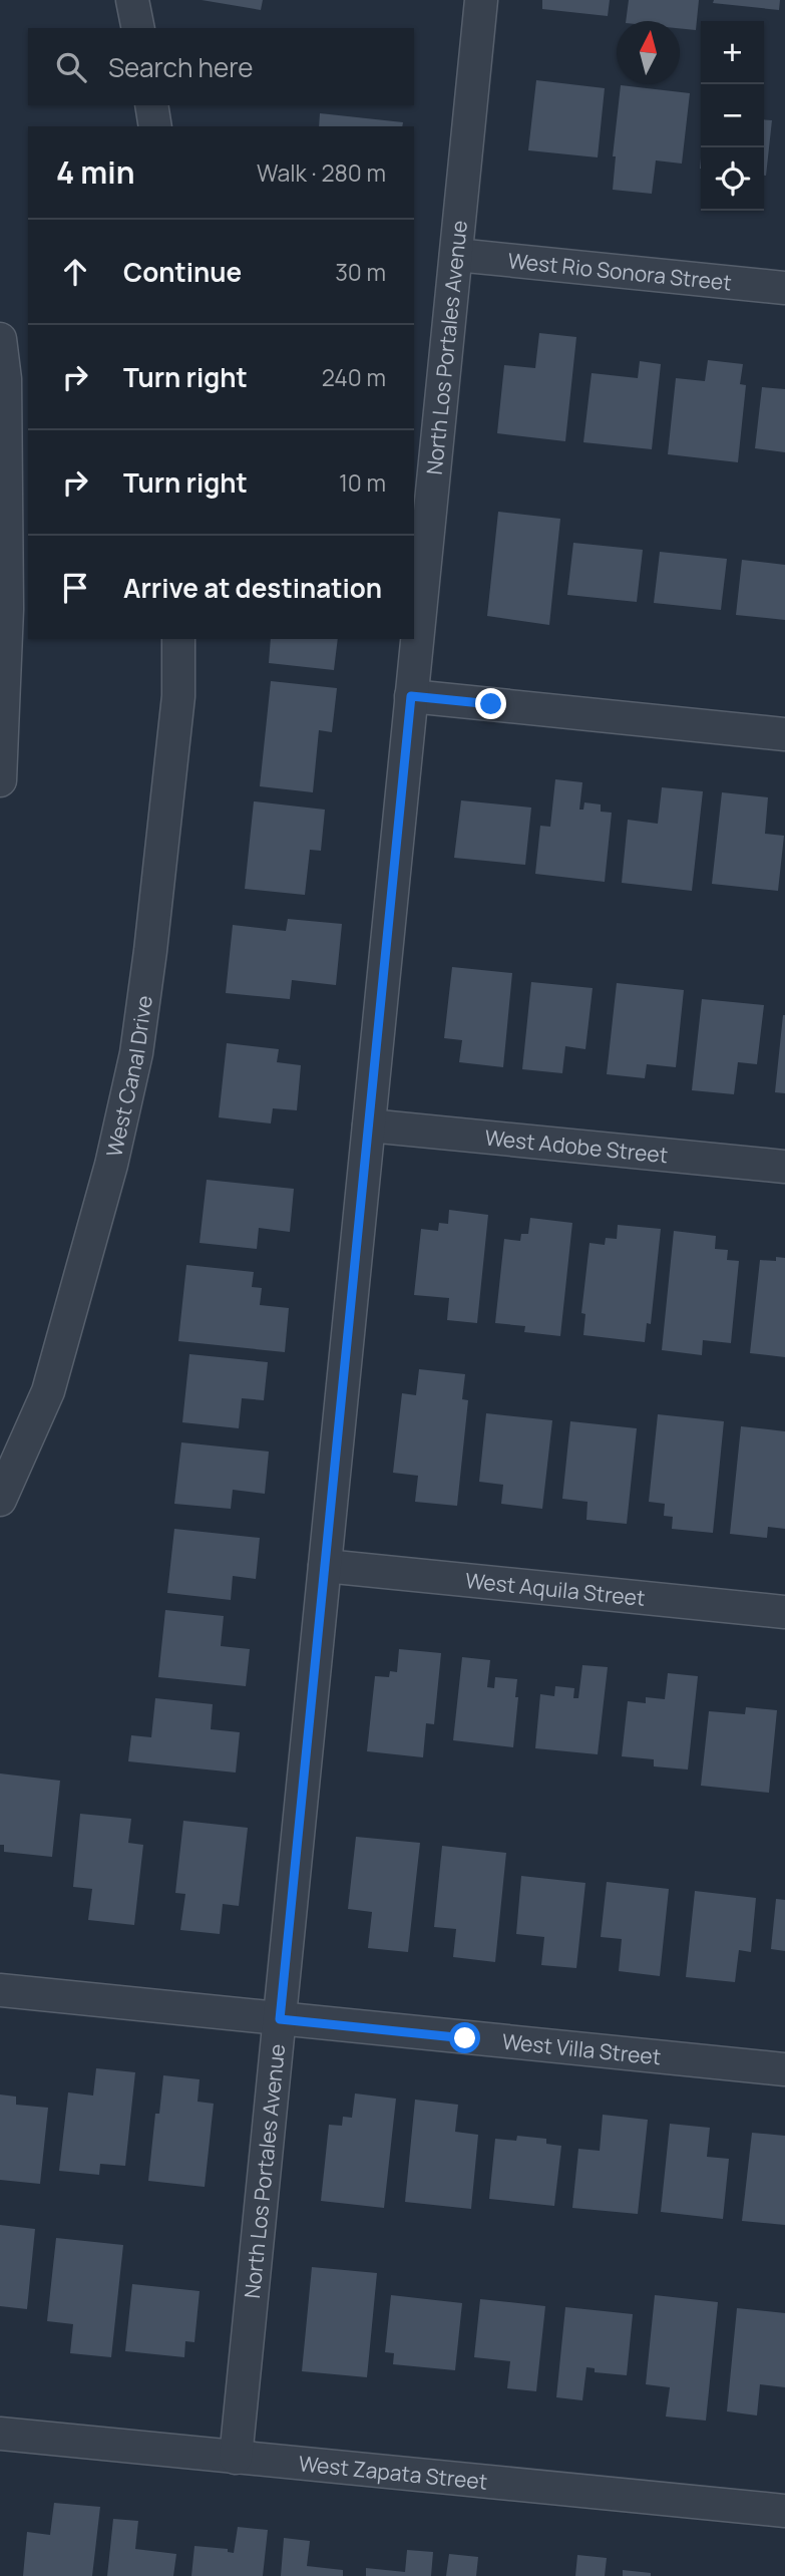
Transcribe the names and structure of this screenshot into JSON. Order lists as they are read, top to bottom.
{
  "streets": {
    "street": [
      "West Rio Sonora Street",
      "North Los Portales Avenue",
      "West Canal Drive",
      "West Adobe Street",
      "West Aquila Street",
      "West Villa Street",
      "West Zapata Street"
    ]
  },
  "crossings": [
    ["West Rio Sonora Street", "North Los Portales Avenue"],
    ["North Los Portales Avenue", "West Adobe Street"],
    ["North Los Portales Avenue", "West Aquila Street"],
    ["North Los Portales Avenue", "West Villa Street"],
    ["North Los Portales Avenue", "West Zapata Street"]
  ],
  "north": "top",
  "page": {
    "map_buttons": ["+", "−"],
    "search": "Search here",
    "heading": ["4 min", "Walk · 280 m"],
    "list": [
      ["Continue", "30 m"],
      ["Turn right", "240 m"],
      ["Turn right", "10 m"],
      "Arrive at destination"
    ]
  }
}
